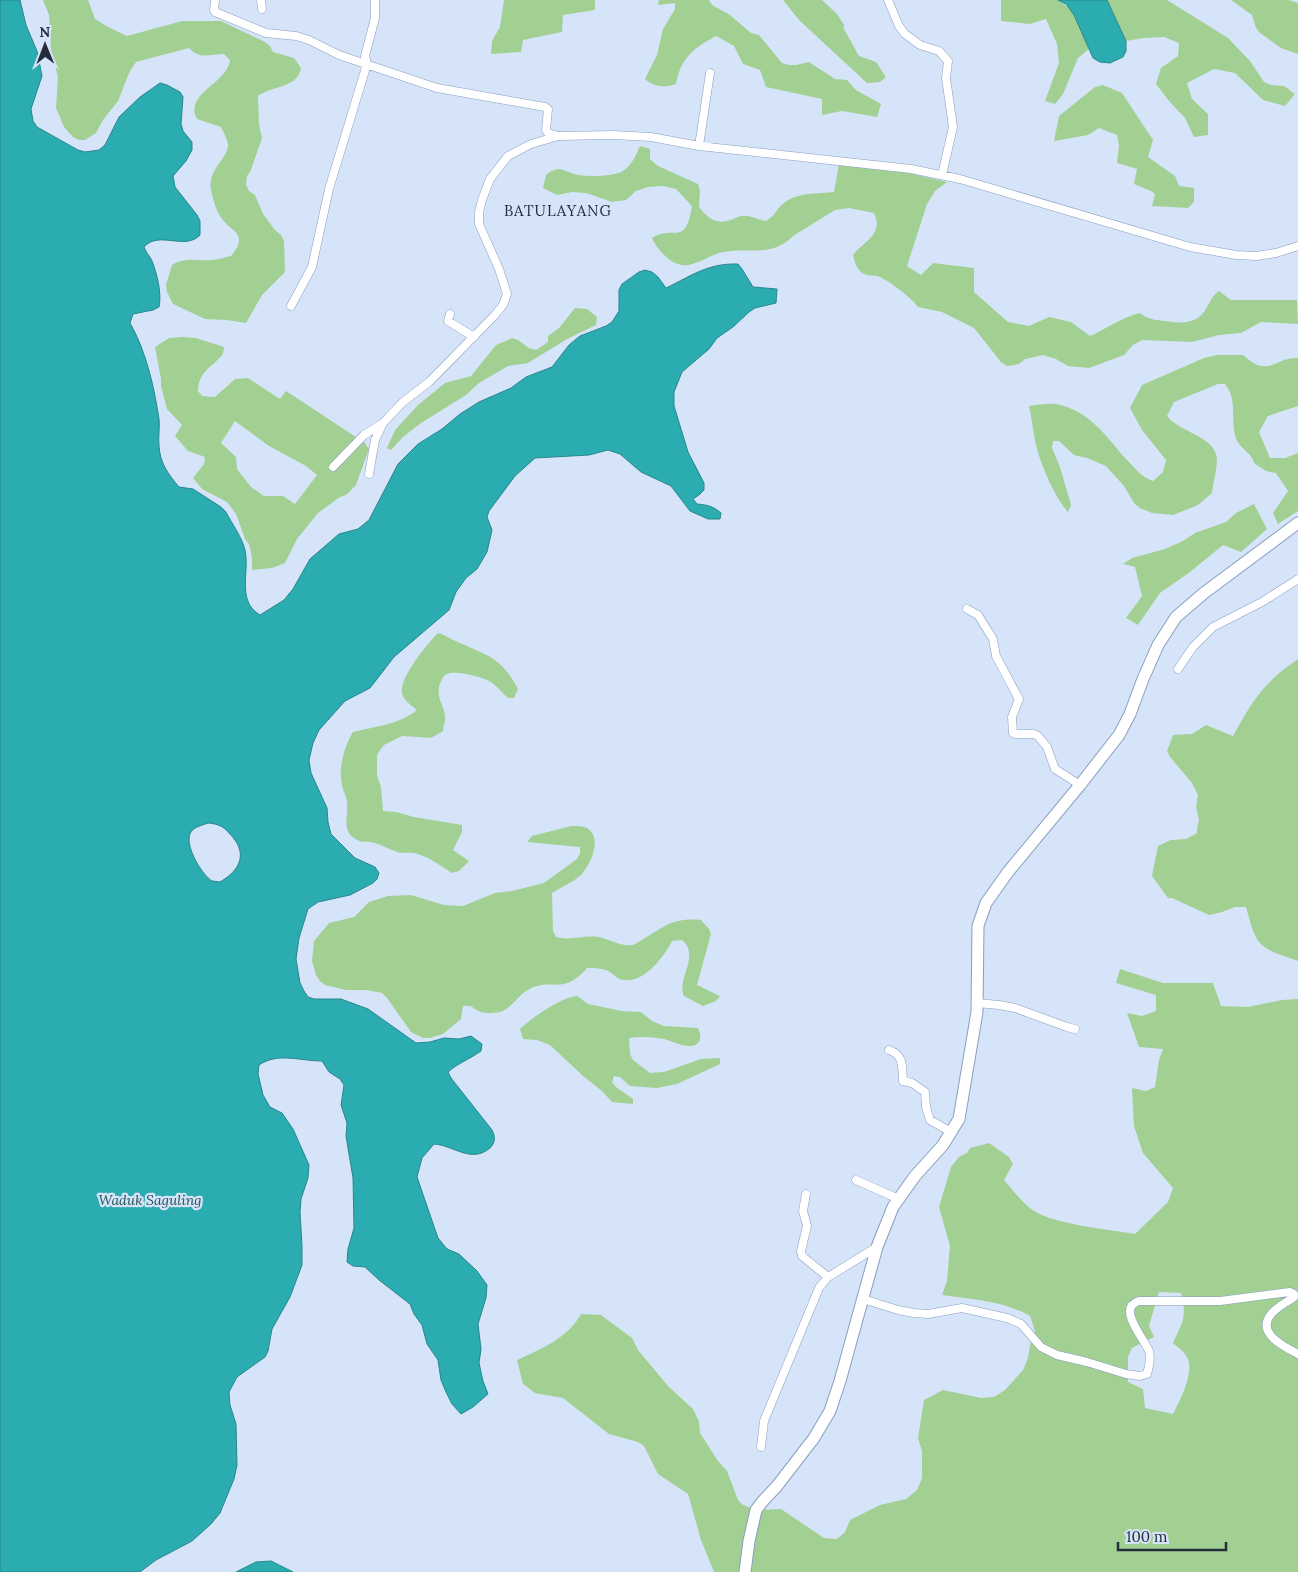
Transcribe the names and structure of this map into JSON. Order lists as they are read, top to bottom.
{
  "districts": ["BATULAYANG"],
  "water": ["Waduk Saguling"],
  "scale_bar": "100 m",
  "north": "top"
}
